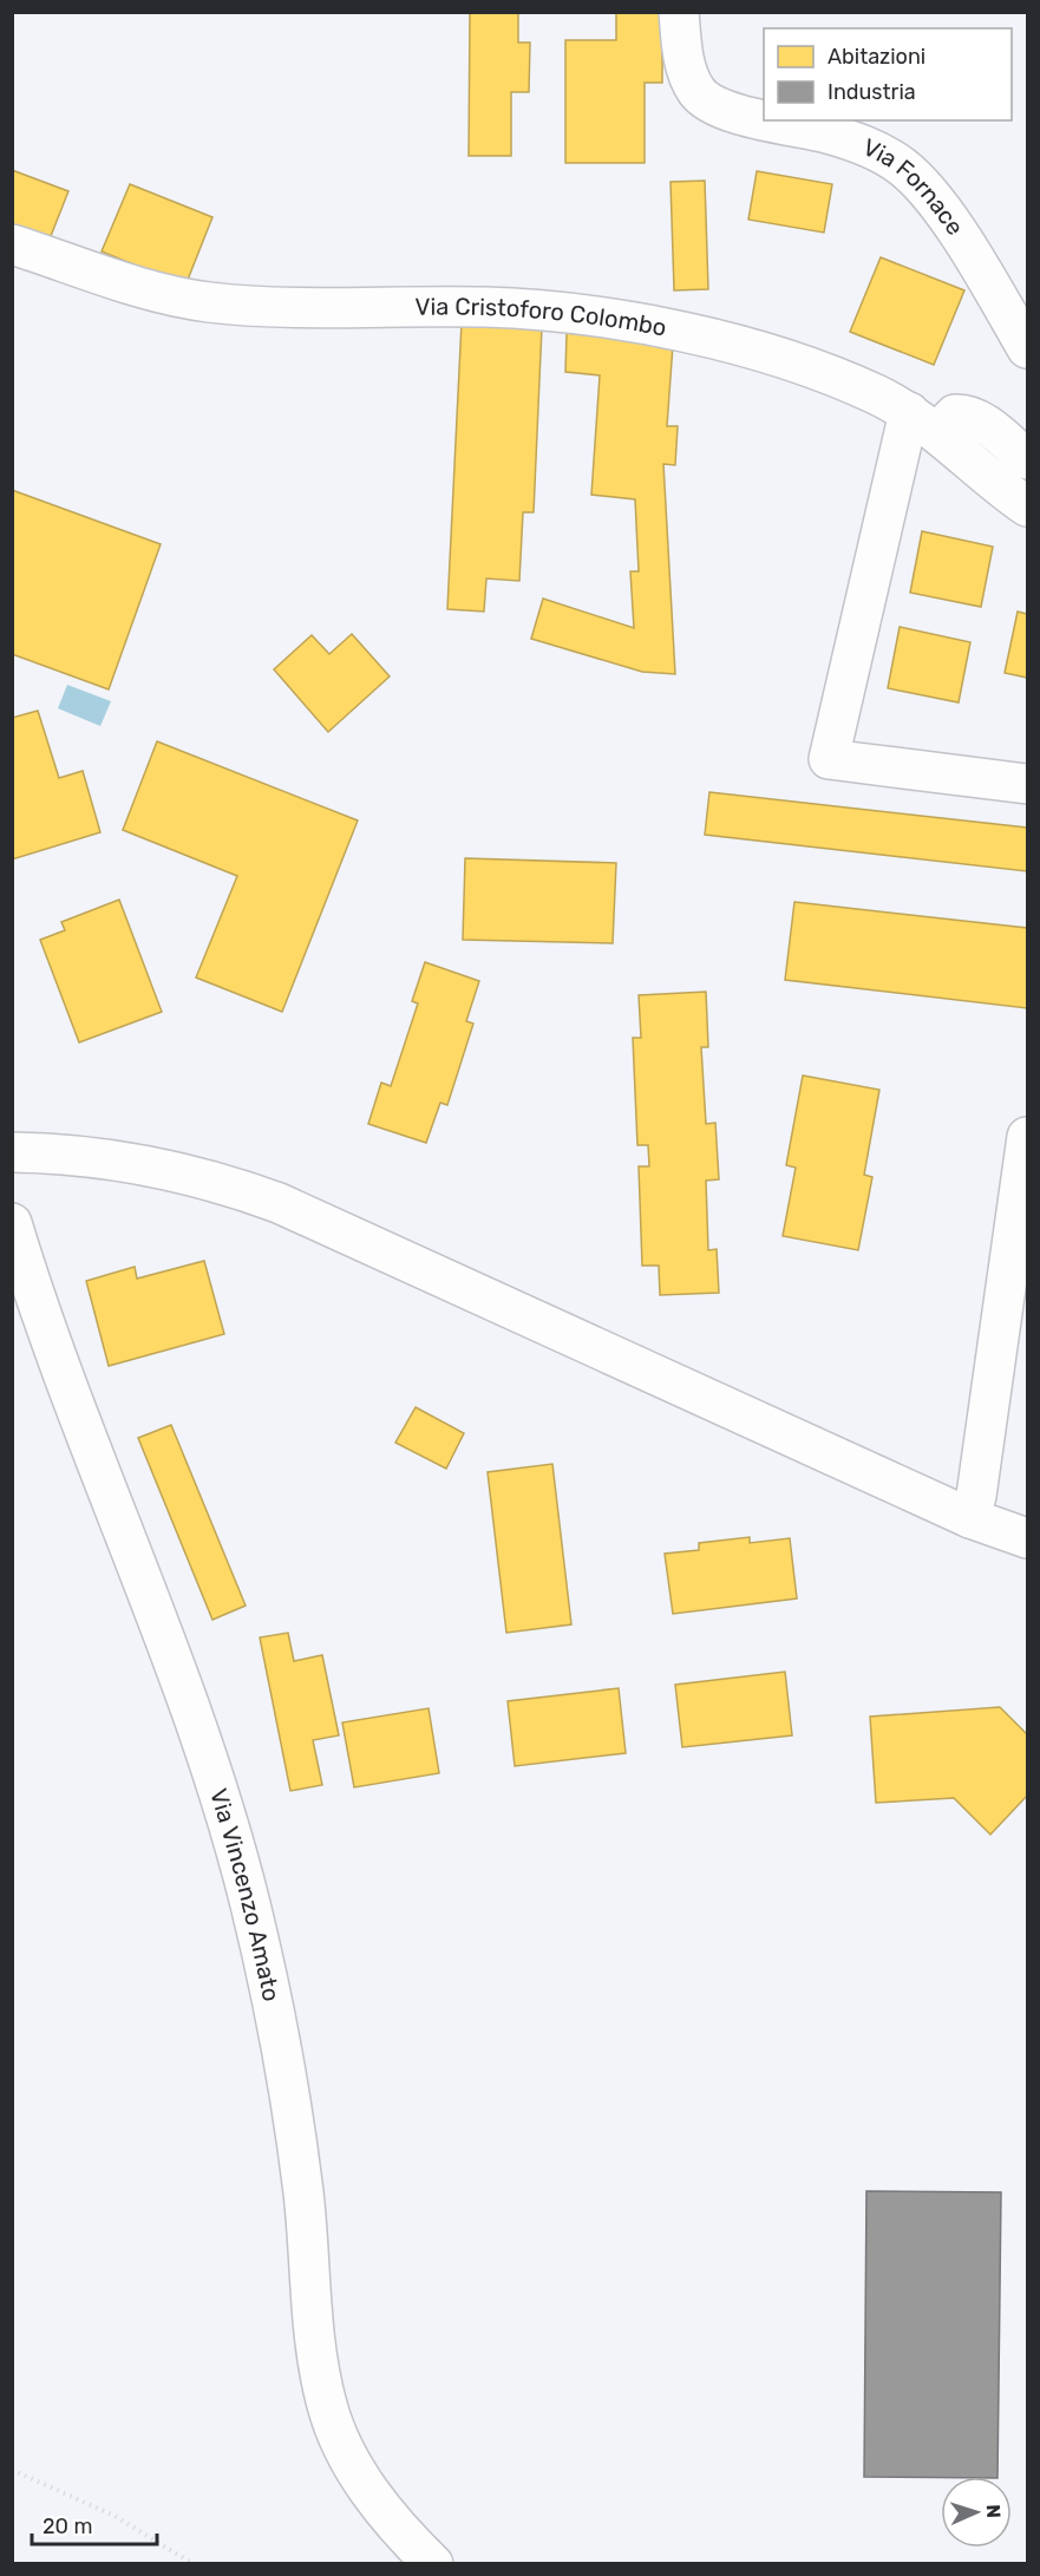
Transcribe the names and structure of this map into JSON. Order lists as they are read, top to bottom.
{
  "streets": {
    "street": ["Via Fornace", "Via Cristoforo Colombo", "Via Vincenzo Amato"]
  },
  "legend": ["Abitazioni", "Industria"],
  "scale_bar": "20 m",
  "north": "right"
}
